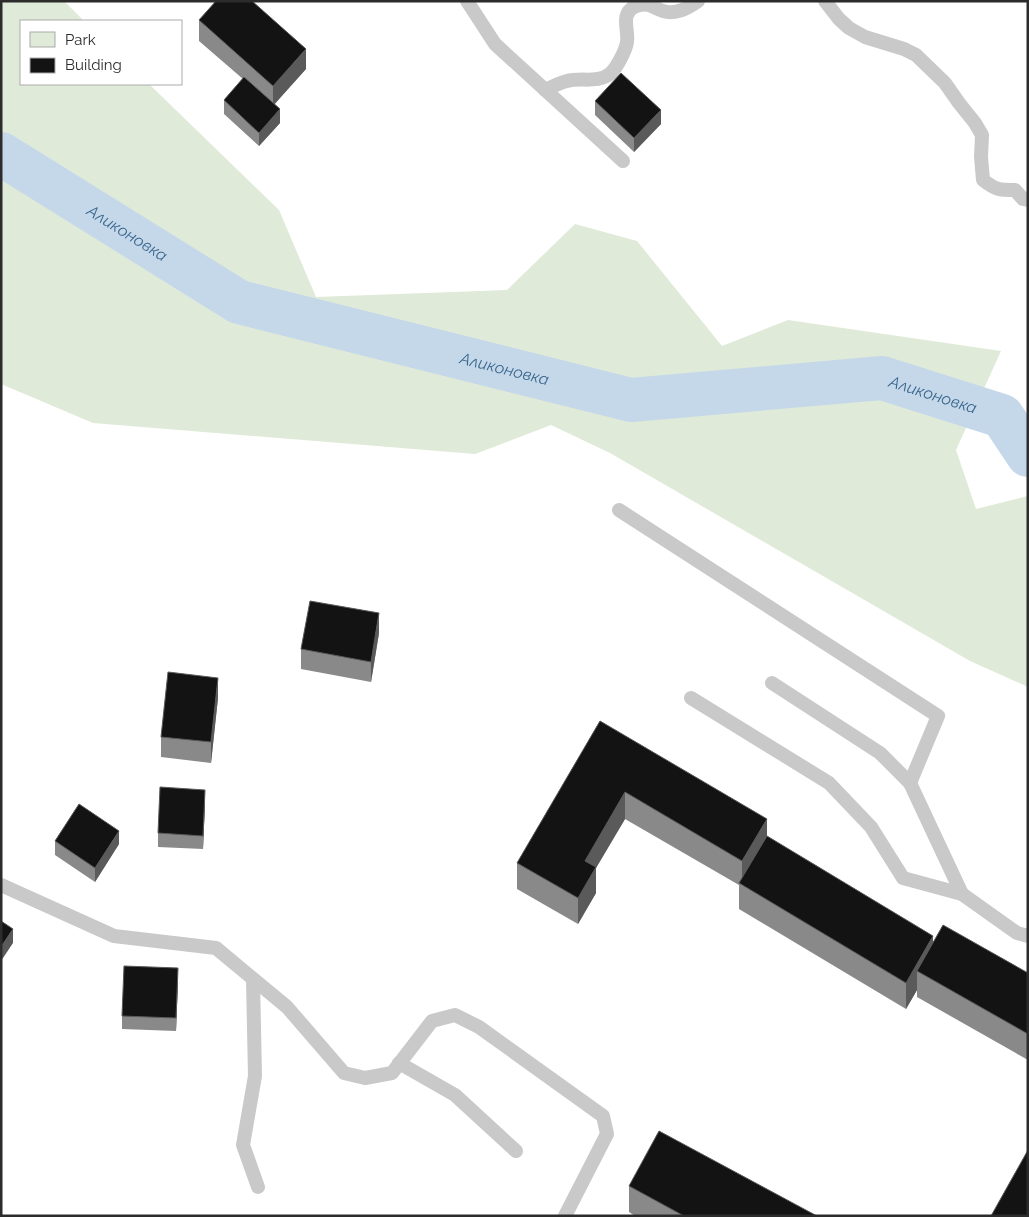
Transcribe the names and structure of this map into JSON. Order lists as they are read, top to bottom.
{
  "water": ["Аликоновка"],
  "legend": ["Park", "Building"]
}
